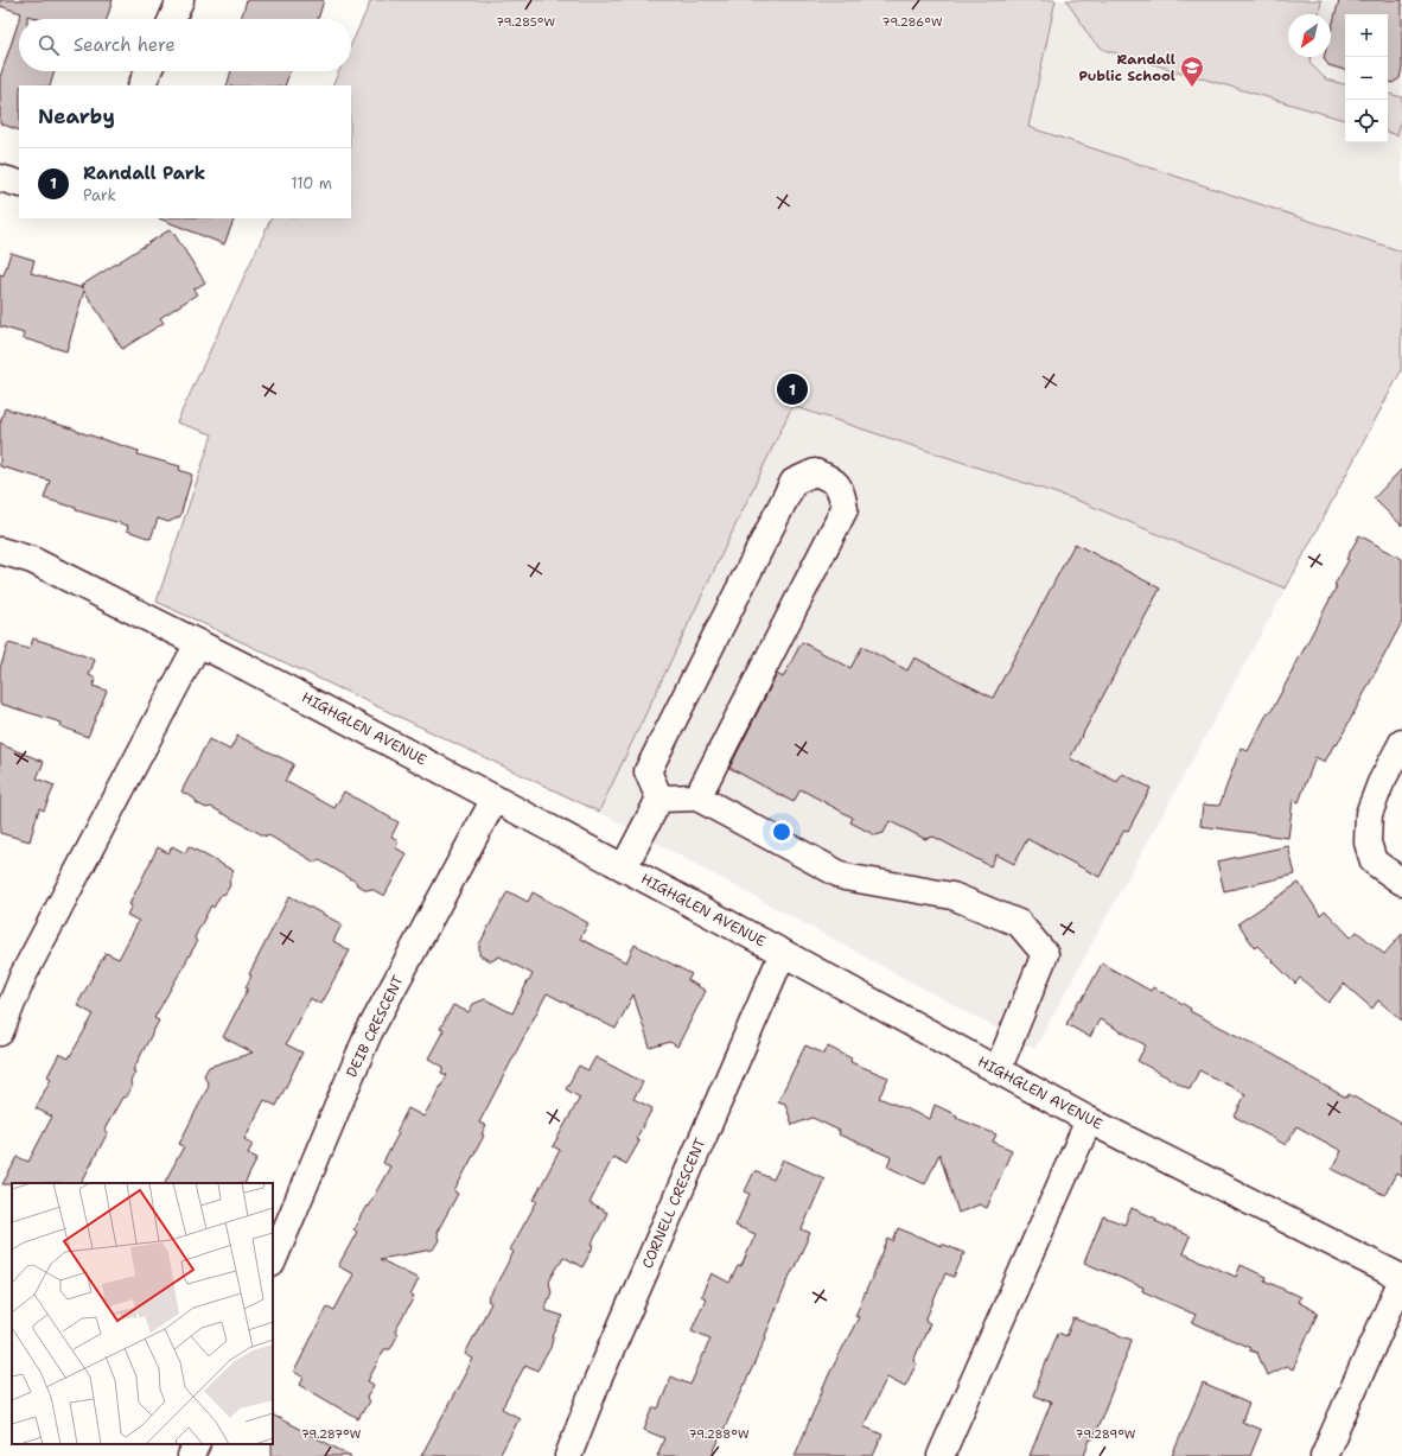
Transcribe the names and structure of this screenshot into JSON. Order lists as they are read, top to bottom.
{
  "streets": {
    "street": ["HIGHGLEN AVENUE", "DEIB CRESCENT", "CORNELL CRESCENT"]
  },
  "crossings": [
    ["HIGHGLEN AVENUE", "DEIB CRESCENT"],
    ["HIGHGLEN AVENUE", "CORNELL CRESCENT"]
  ],
  "places": {
    "school or university": ["Randall Public School"]
  },
  "north": "bottom left",
  "page": {
    "map_buttons": ["+", "−"],
    "search": "Search here",
    "heading": "Nearby",
    "list": [
      {
        "mark": "1",
        "name": "Randall Park",
        "note": "Park",
        "value": "110 m"
      }
    ],
    "pins": "1"
  },
  "coordinates": [
    "79.285°W",
    "79.286°W",
    "79.287°W",
    "79.288°W",
    "79.289°W"
  ]
}
